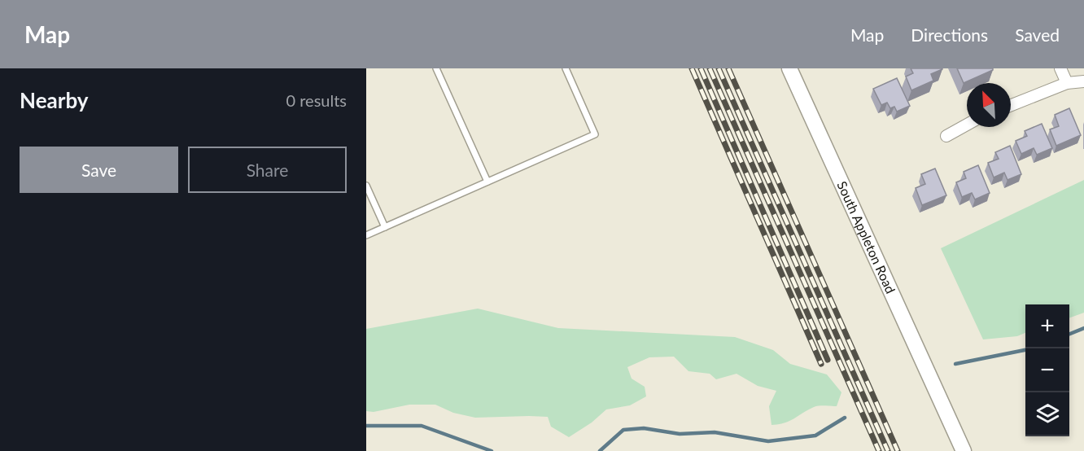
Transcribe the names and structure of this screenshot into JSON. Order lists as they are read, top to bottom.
{
  "streets": {
    "main road": ["South Appleton Road"]
  },
  "north": "top left",
  "page": {
    "header": "Map",
    "nav": ["Map", "Directions", "Saved"],
    "heading": ["Nearby", "0 results"],
    "buttons": ["Save", "Share"],
    "map_buttons": ["+", "−"]
  }
}
